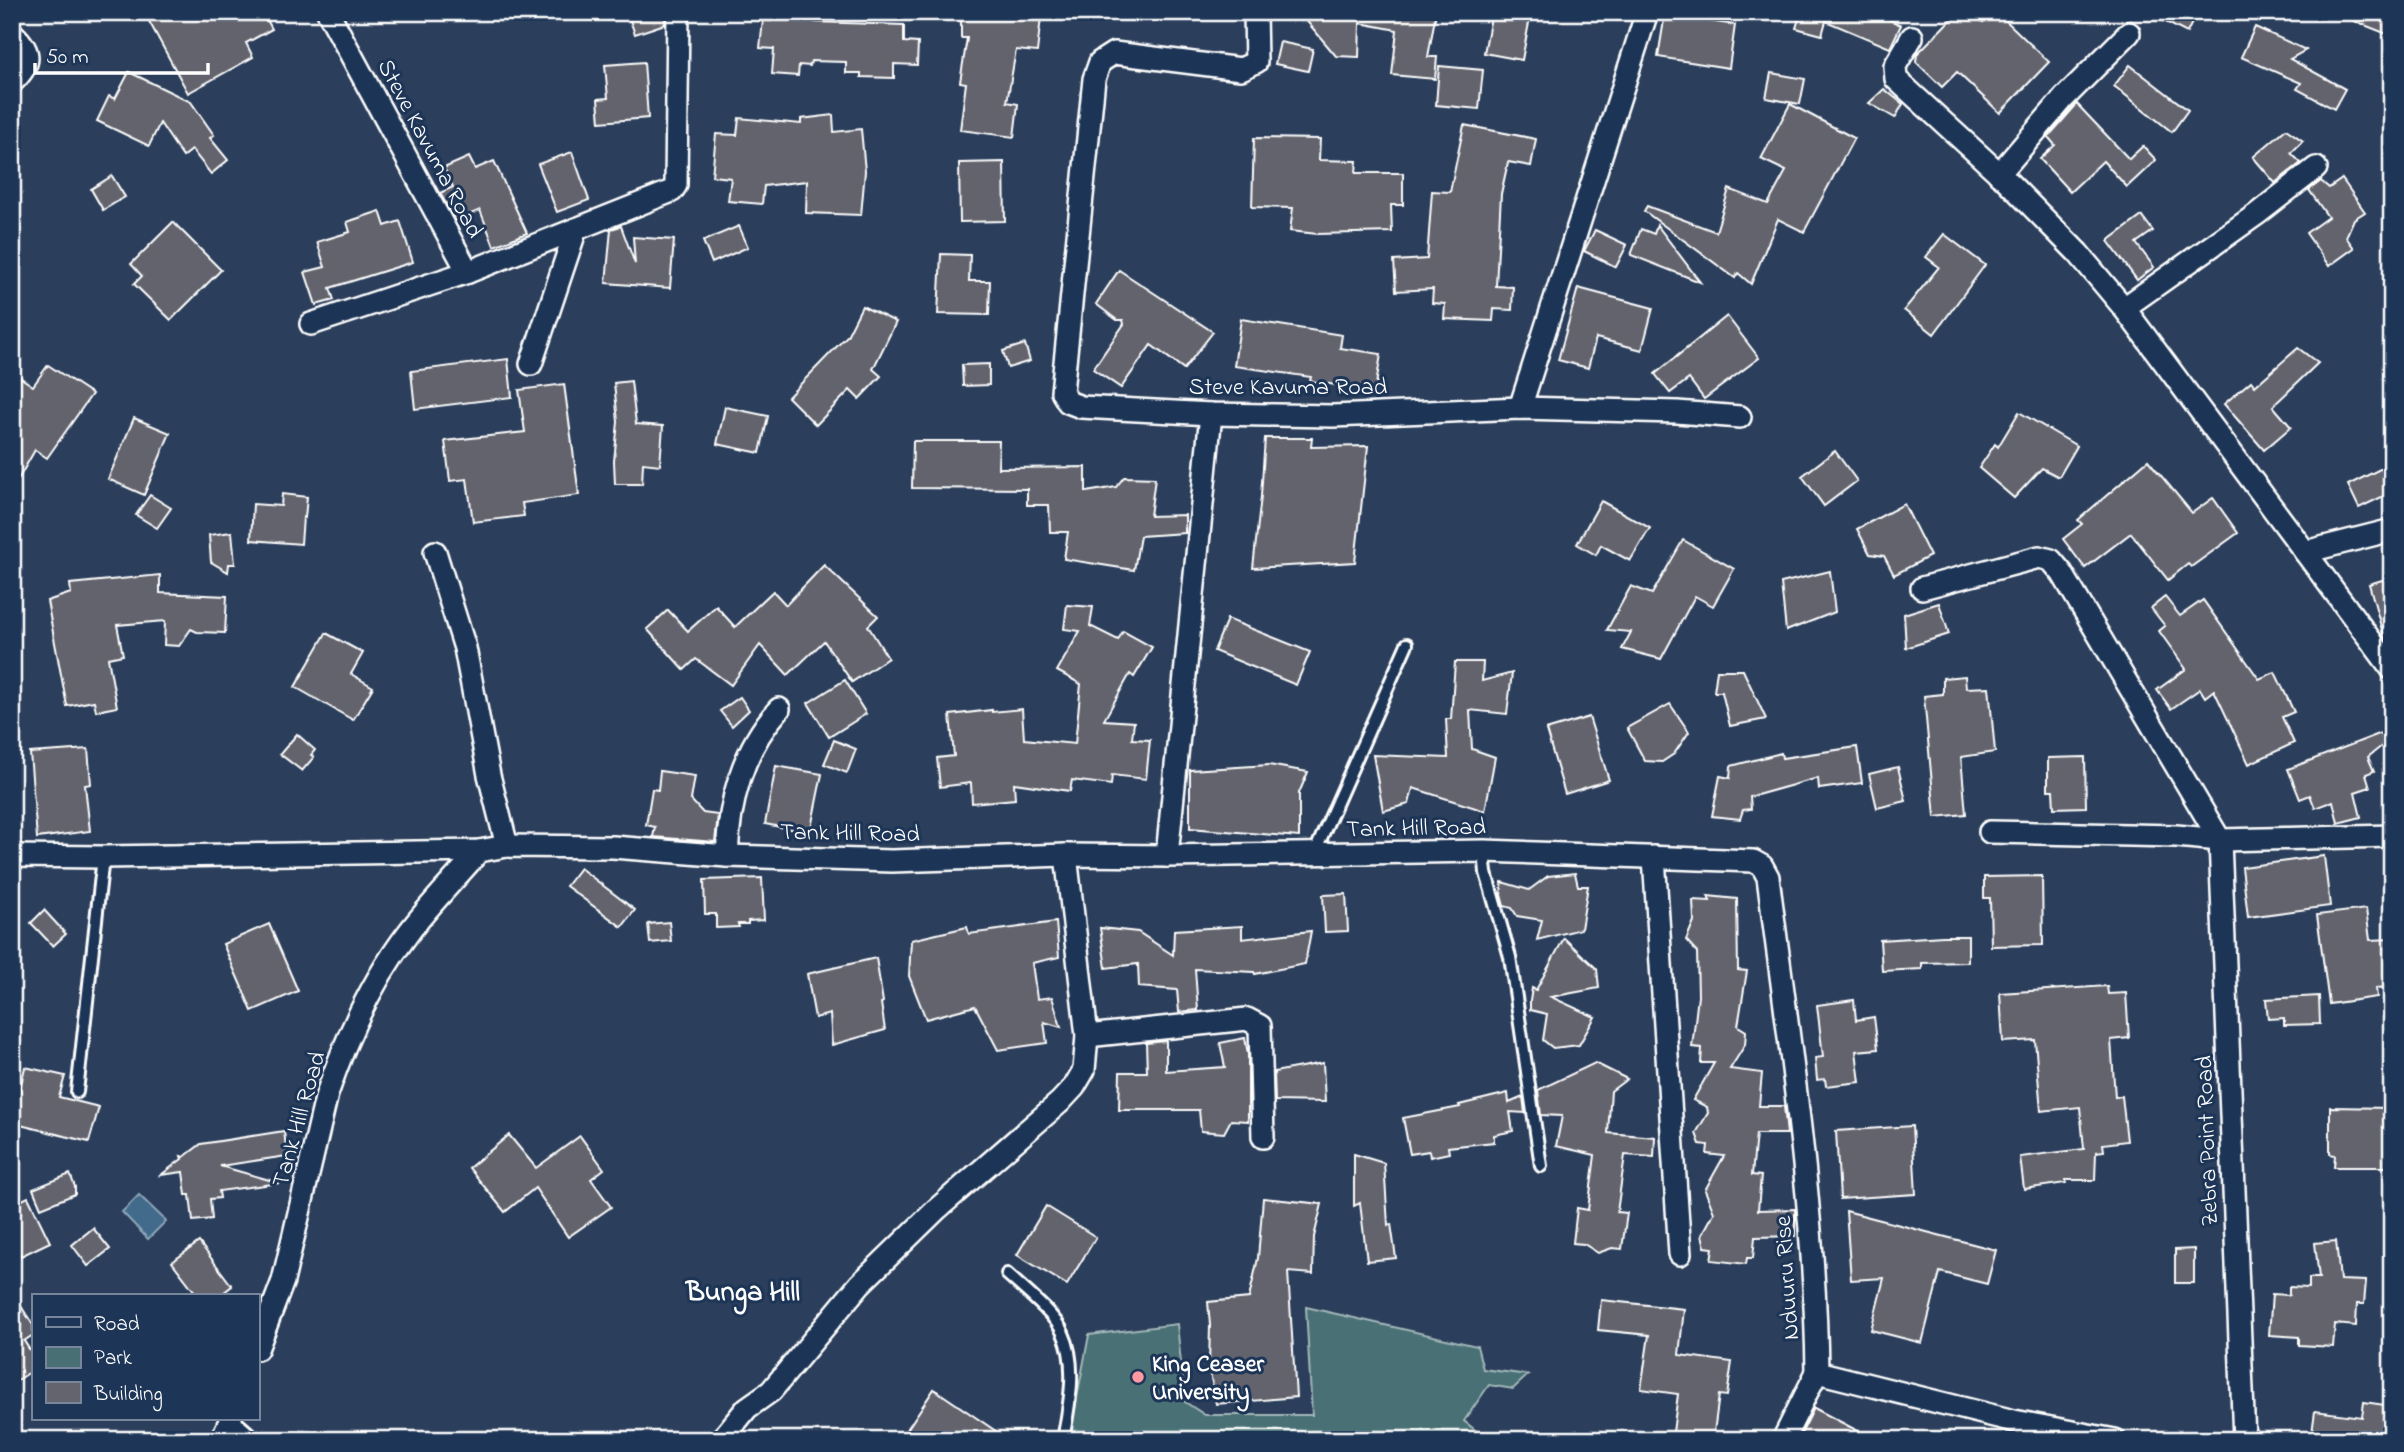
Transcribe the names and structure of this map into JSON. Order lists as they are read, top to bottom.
{
  "streets": {
    "street": [
      "Steve Kavuma Road",
      "Tank Hill Road",
      "Zebra Point Road",
      "Nduuru Rise"
    ]
  },
  "crossings": [
    ["Tank Hill Road", "Nduuru Rise"]
  ],
  "districts": ["Bunga Hill"],
  "places": ["King Ceaser University"],
  "legend": ["Road", "Park", "Building"],
  "scale_bar": "50 m"
}
